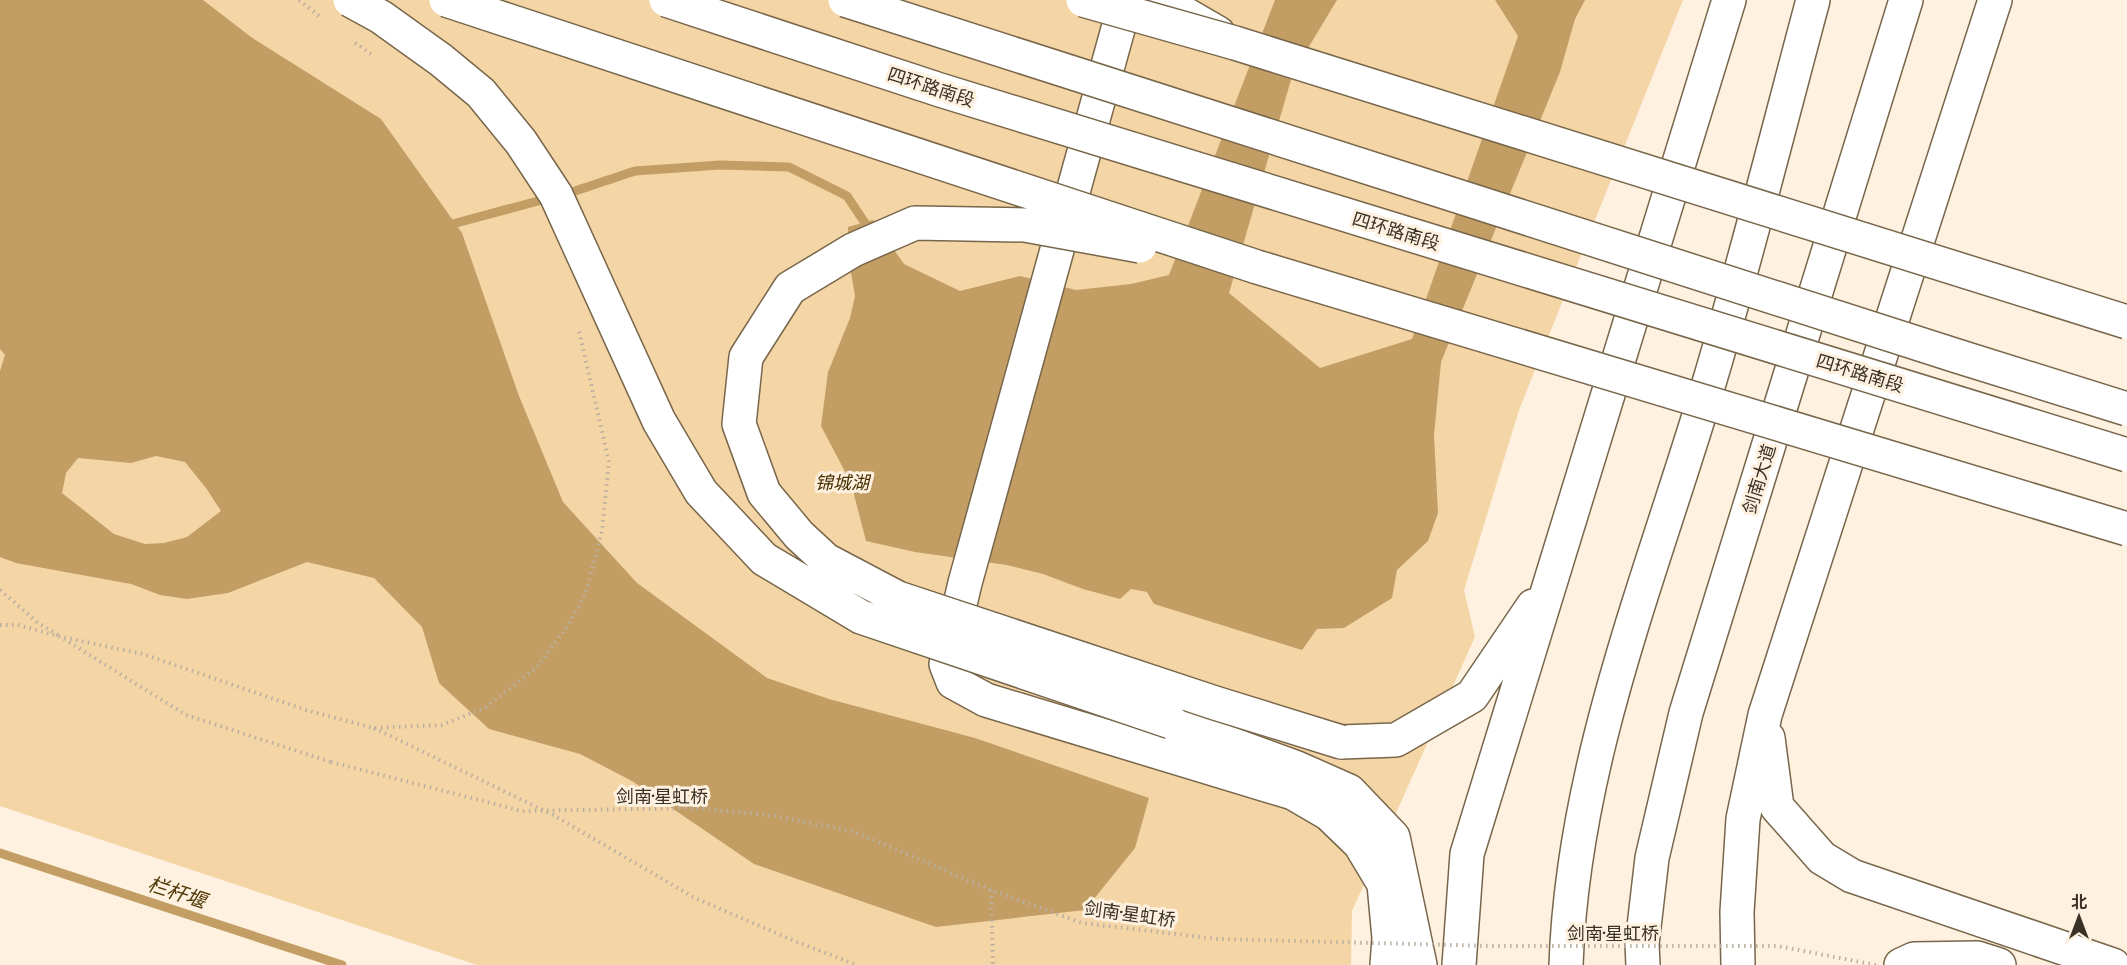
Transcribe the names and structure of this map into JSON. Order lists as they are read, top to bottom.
{
  "streets": {
    "main road": ["四环路南段", "剑南大道"],
    "path": ["剑南·星虹桥"]
  },
  "water": ["栏杆堰"],
  "parks": ["锦城湖"],
  "north": "top"
}
